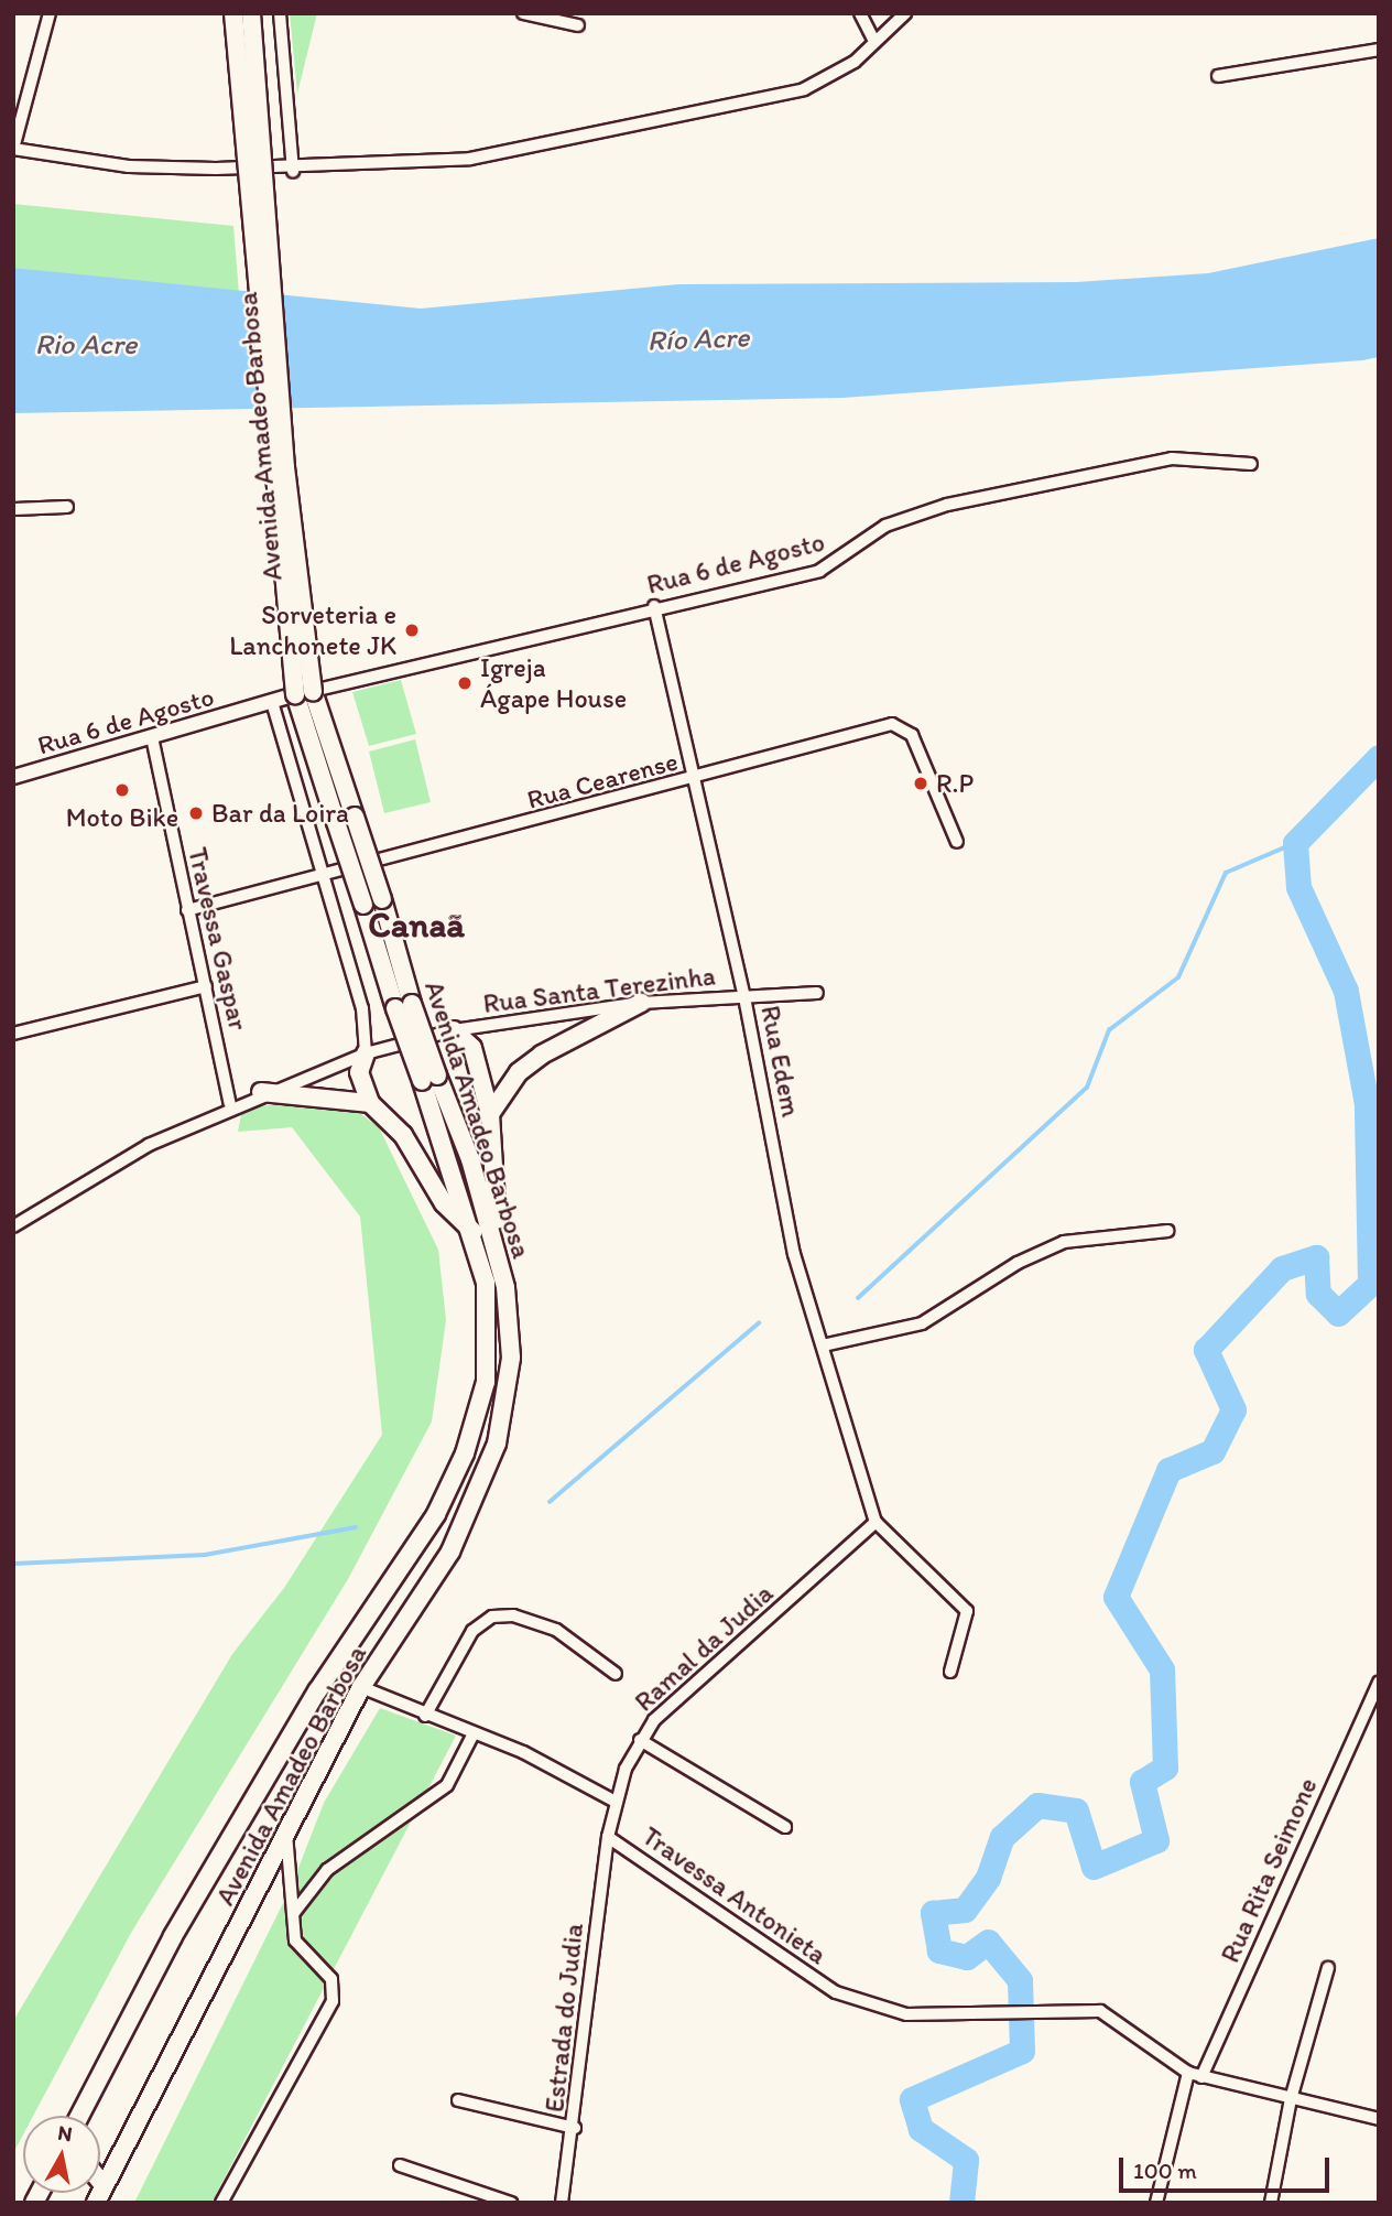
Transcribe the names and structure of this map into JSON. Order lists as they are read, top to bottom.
{
  "streets": {
    "main road": ["Avenida Amadeo Barbosa"],
    "street": [
      "Rua 6 de Agosto",
      "Rua Cearense",
      "Travessa Gaspar",
      "Rua Santa Terezinha",
      "Rua Edem",
      "Ramal da Judia",
      "Rua Rita Seimone",
      "Travessa Antonieta",
      "Estrada do Judia"
    ]
  },
  "crossings": [
    ["Avenida Amadeo Barbosa", "Rua 6 de Agosto"],
    ["Rua 6 de Agosto", "Travessa Gaspar"],
    ["Rua 6 de Agosto", "Rua Edem"],
    ["Rua Cearense", "Travessa Gaspar"],
    ["Rua Cearense", "Rua Edem"],
    ["Travessa Gaspar", "Rua Santa Terezinha"],
    ["Rua Santa Terezinha", "Rua Edem"],
    ["Rua Edem", "Ramal da Judia"],
    ["Ramal da Judia", "Travessa Antonieta"],
    ["Ramal da Judia", "Estrada do Judia"],
    ["Rua Rita Seimone", "Travessa Antonieta"],
    ["Travessa Antonieta", "Estrada do Judia"]
  ],
  "districts": ["Canaã"],
  "water": ["Río Acre", "Rio Acre"],
  "places": [
    "Sorveteria e Lanchonete JK",
    "Igreja Ágape House",
    "R.P",
    "Moto Bike",
    "Bar da Loira"
  ],
  "scale_bar": "100 m",
  "north": "top"
}
